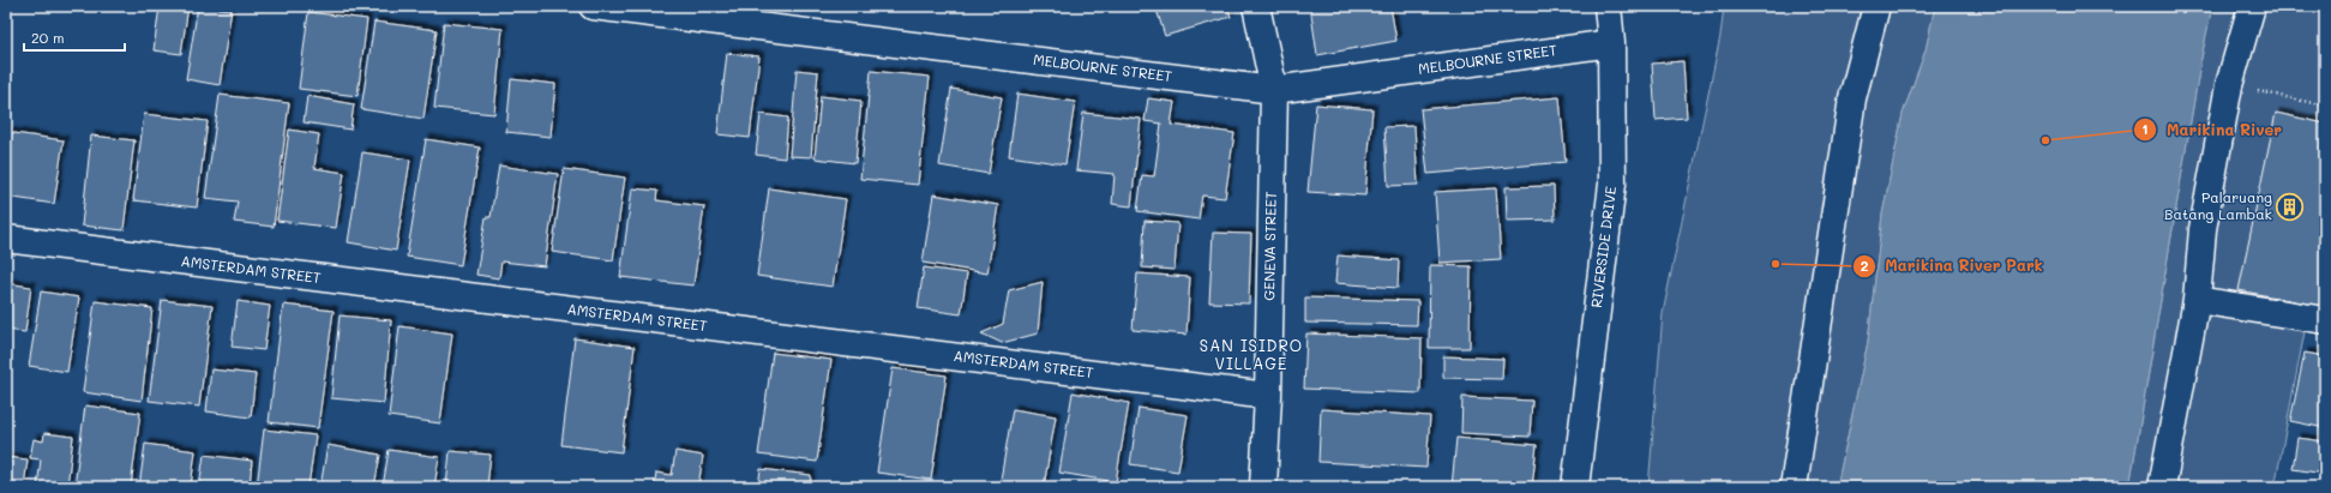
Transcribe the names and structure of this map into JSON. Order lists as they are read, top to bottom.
{
  "streets": {
    "street": [
      "MELBOURNE STREET",
      "GENEVA STREET",
      "RIVERSIDE DRIVE",
      "AMSTERDAM STREET"
    ]
  },
  "crossings": [
    ["MELBOURNE STREET", "GENEVA STREET"],
    ["MELBOURNE STREET", "RIVERSIDE DRIVE"],
    ["GENEVA STREET", "AMSTERDAM STREET"]
  ],
  "districts": ["SAN ISIDRO VILLAGE"],
  "places": {
    "other": ["Marikina River", "Marikina River Park"],
    "building": ["Palaruang Batang Lambak"]
  },
  "scale_bar": "20 m"
}
